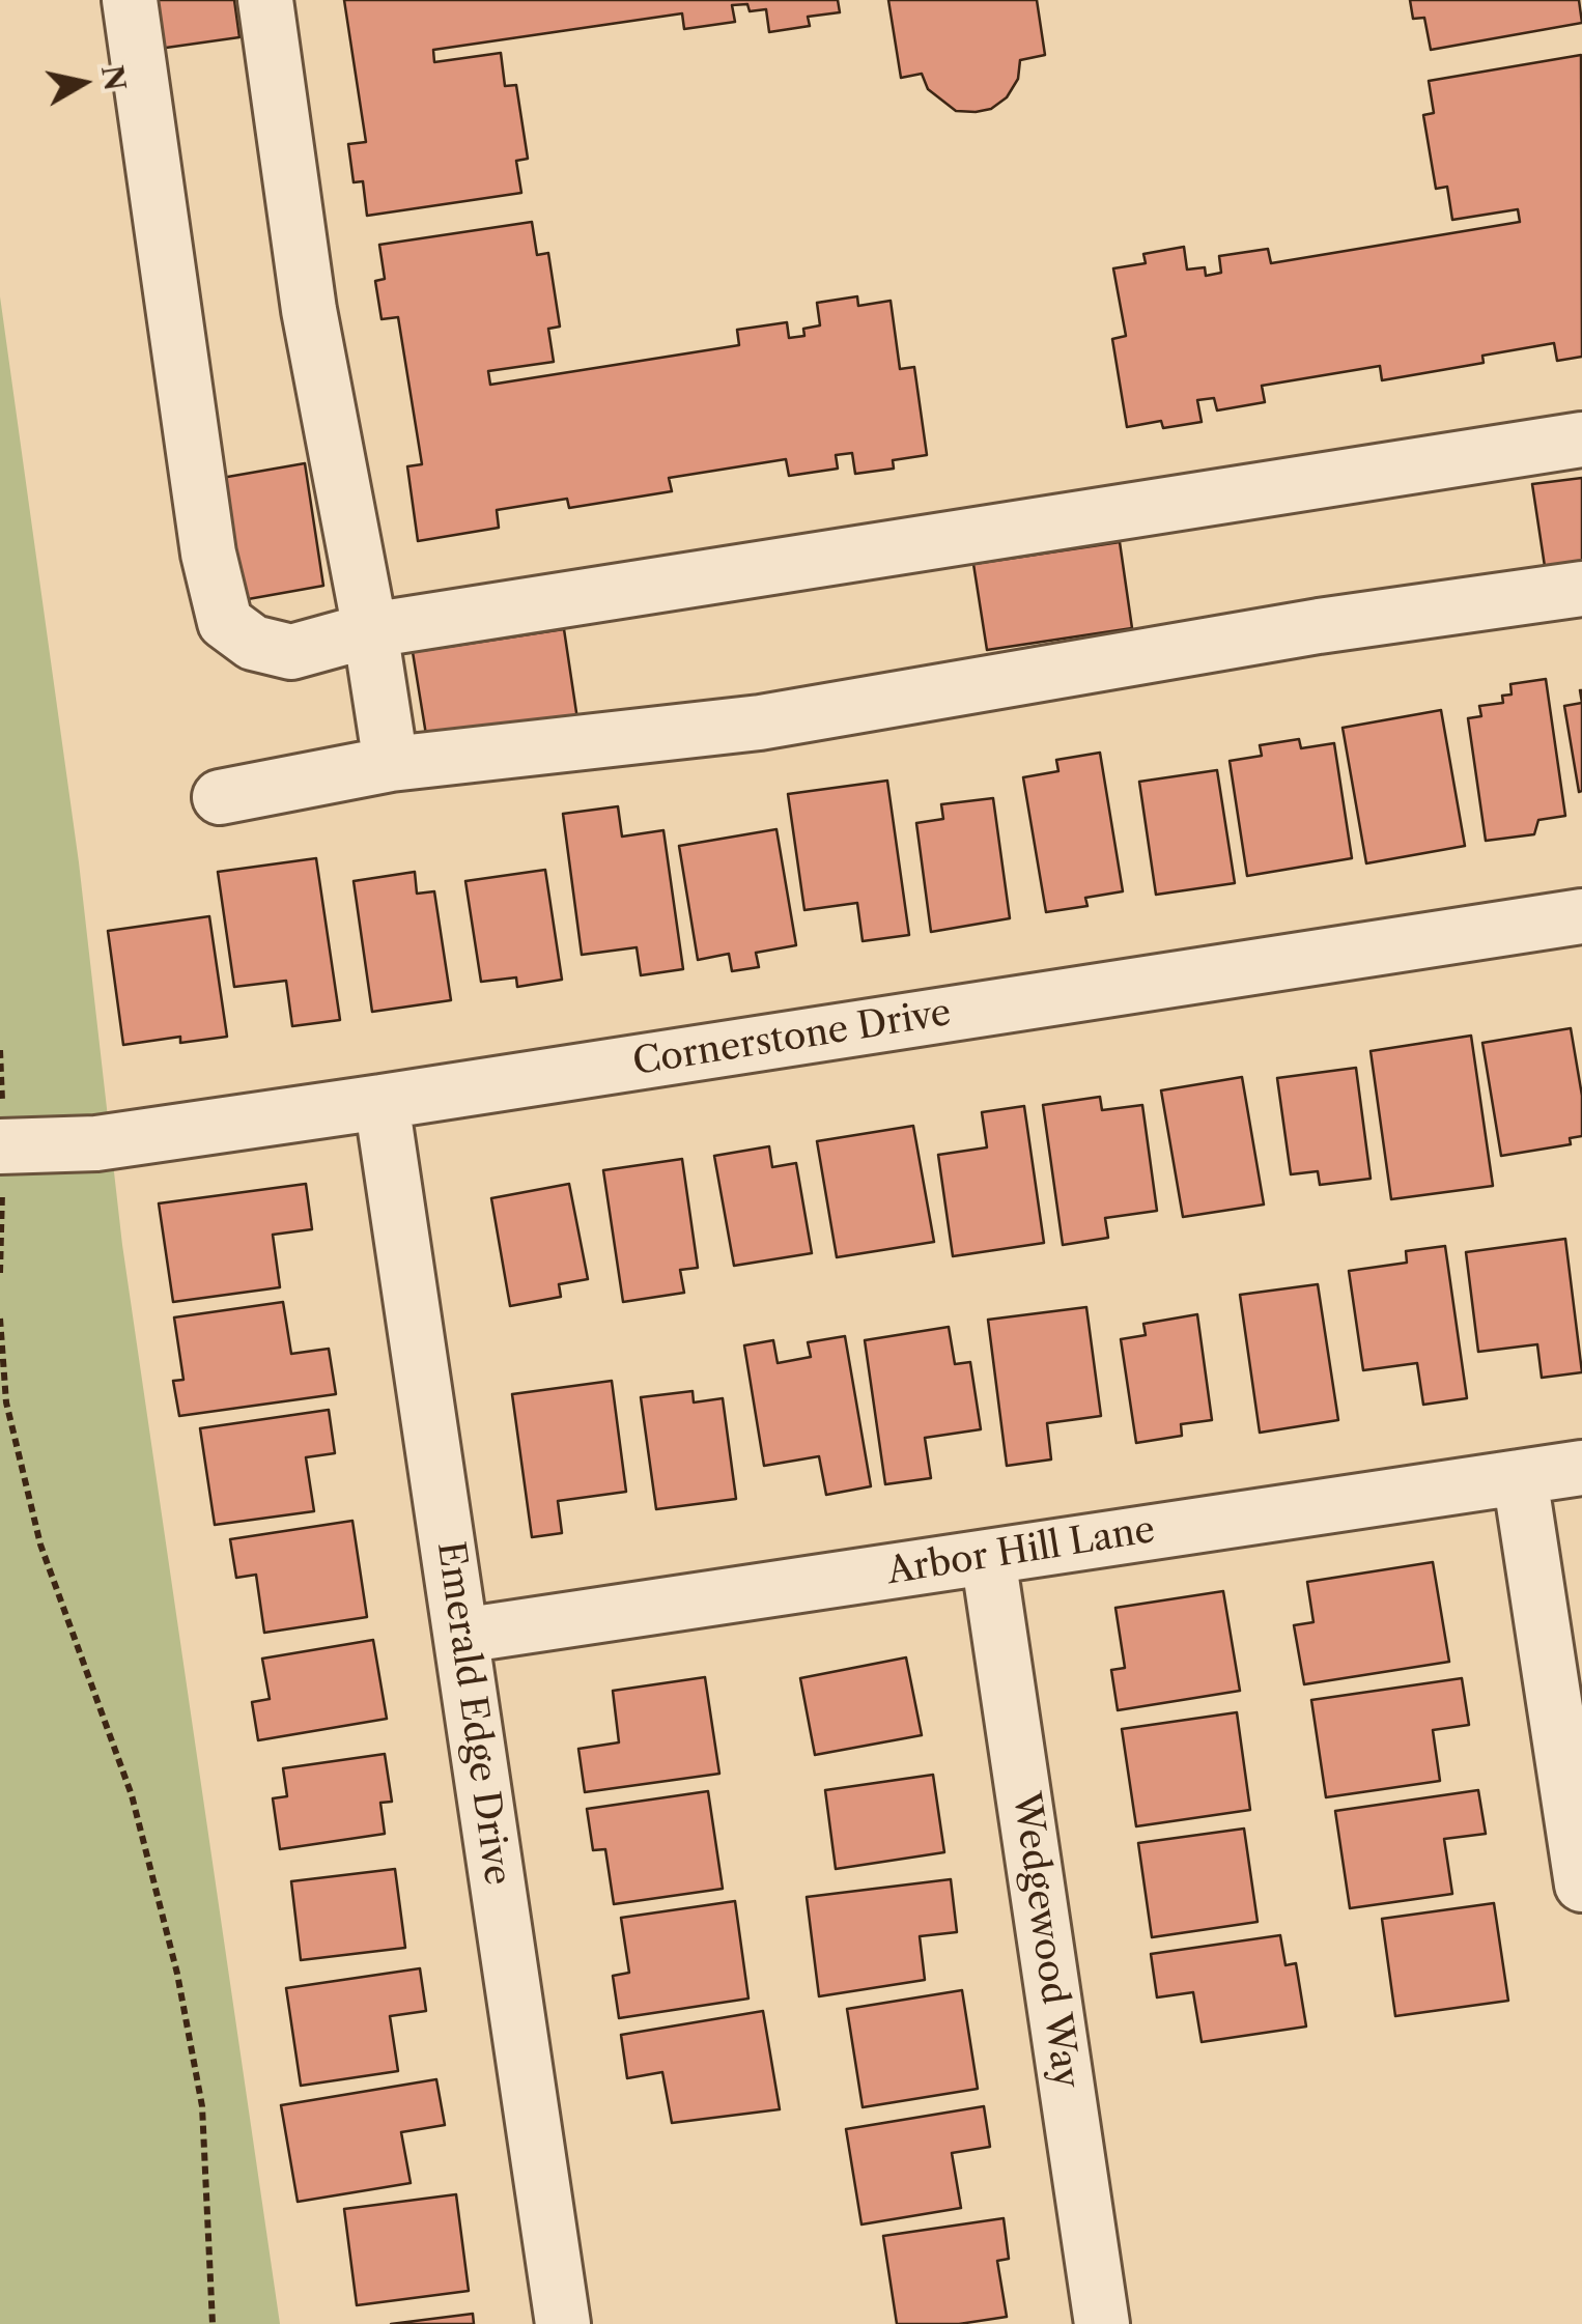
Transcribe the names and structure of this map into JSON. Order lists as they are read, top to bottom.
{
  "streets": {
    "street": [
      "Cornerstone Drive",
      "Arbor Hill Lane",
      "Emerald Edge Drive",
      "Wedgewood Way"
    ]
  },
  "crossings": [
    ["Cornerstone Drive", "Emerald Edge Drive"],
    ["Arbor Hill Lane", "Emerald Edge Drive"],
    ["Arbor Hill Lane", "Wedgewood Way"]
  ],
  "north": "right"
}
